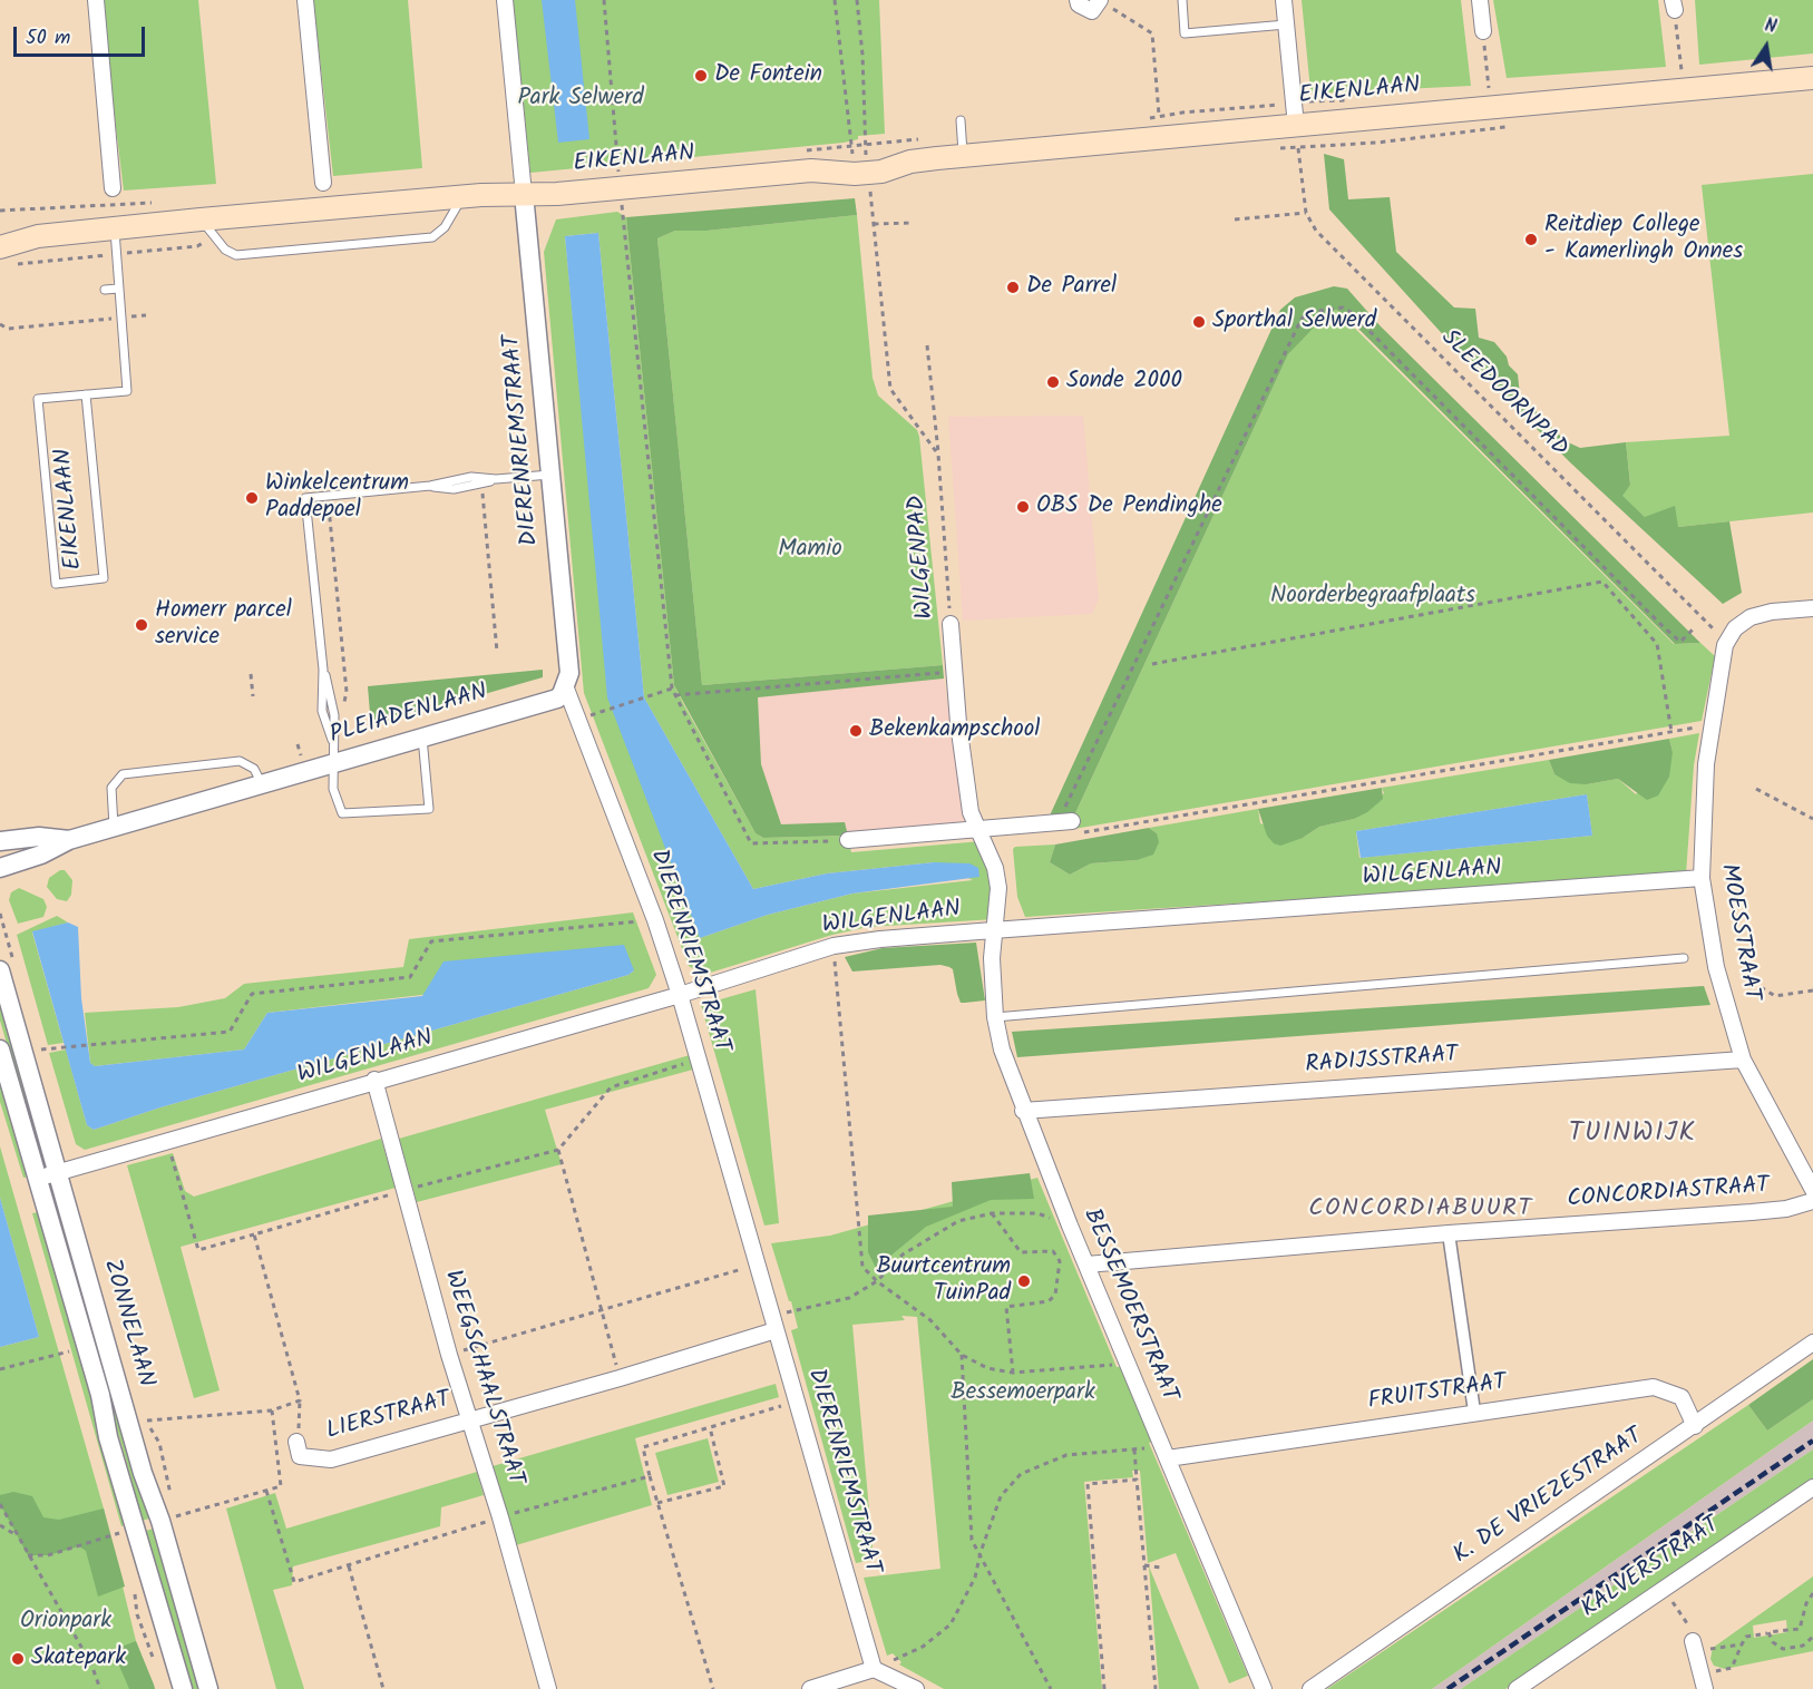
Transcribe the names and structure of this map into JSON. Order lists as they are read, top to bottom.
{
  "streets": {
    "main road": ["EIKENLAAN"],
    "street": [
      "DIERENRIEMSTRAAT",
      "WILGENPAD",
      "PLEIADENLAAN",
      "WILGENLAAN",
      "MOESSTRAAT",
      "RADIJSSTRAAT",
      "CONCORDIASTRAAT",
      "BESSEMOERSTRAAT",
      "ZONNELAAN",
      "WEEGSCHAALSTRAAT",
      "FRUITSTRAAT",
      "LIERSTRAAT",
      "K. DE VRIEZESTRAAT",
      "KALVERSTRAAT"
    ],
    "path": ["SLEEDOORNPAD"]
  },
  "crossings": [
    ["EIKENLAAN", "DIERENRIEMSTRAAT"],
    ["SLEEDOORNPAD", "MOESSTRAAT"],
    ["DIERENRIEMSTRAAT", "PLEIADENLAAN"],
    ["DIERENRIEMSTRAAT", "WILGENLAAN"],
    ["DIERENRIEMSTRAAT", "LIERSTRAAT"],
    ["WILGENPAD", "WILGENLAAN"],
    ["WILGENPAD", "BESSEMOERSTRAAT"],
    ["WILGENLAAN", "MOESSTRAAT"],
    ["WILGENLAAN", "BESSEMOERSTRAAT"],
    ["WILGENLAAN", "ZONNELAAN"],
    ["WILGENLAAN", "WEEGSCHAALSTRAAT"],
    ["MOESSTRAAT", "RADIJSSTRAAT"],
    ["RADIJSSTRAAT", "BESSEMOERSTRAAT"],
    ["CONCORDIASTRAAT", "BESSEMOERSTRAAT"],
    ["BESSEMOERSTRAAT", "FRUITSTRAAT"],
    ["WEEGSCHAALSTRAAT", "LIERSTRAAT"],
    ["FRUITSTRAAT", "K. DE VRIEZESTRAAT"]
  ],
  "districts": ["TUINWIJK", "CONCORDIABUURT"],
  "parks": [
    "Park Selwerd",
    "Mamio",
    "Noorderbegraafplaats",
    "Bessemoerpark",
    "Orionpark"
  ],
  "places": [
    "De Fontein",
    "Reitdiep College - Kamerlingh Onnes",
    "De Parrel",
    "Sporthal Selwerd",
    "Sonde 2000",
    "Winkelcentrum Paddepoel",
    "OBS De Pendinghe",
    "Homerr parcel service",
    "Bekenkampschool",
    "Buurtcentrum TuinPad",
    "Skatepark"
  ],
  "scale_bar": "50 m",
  "north": "top"
}
